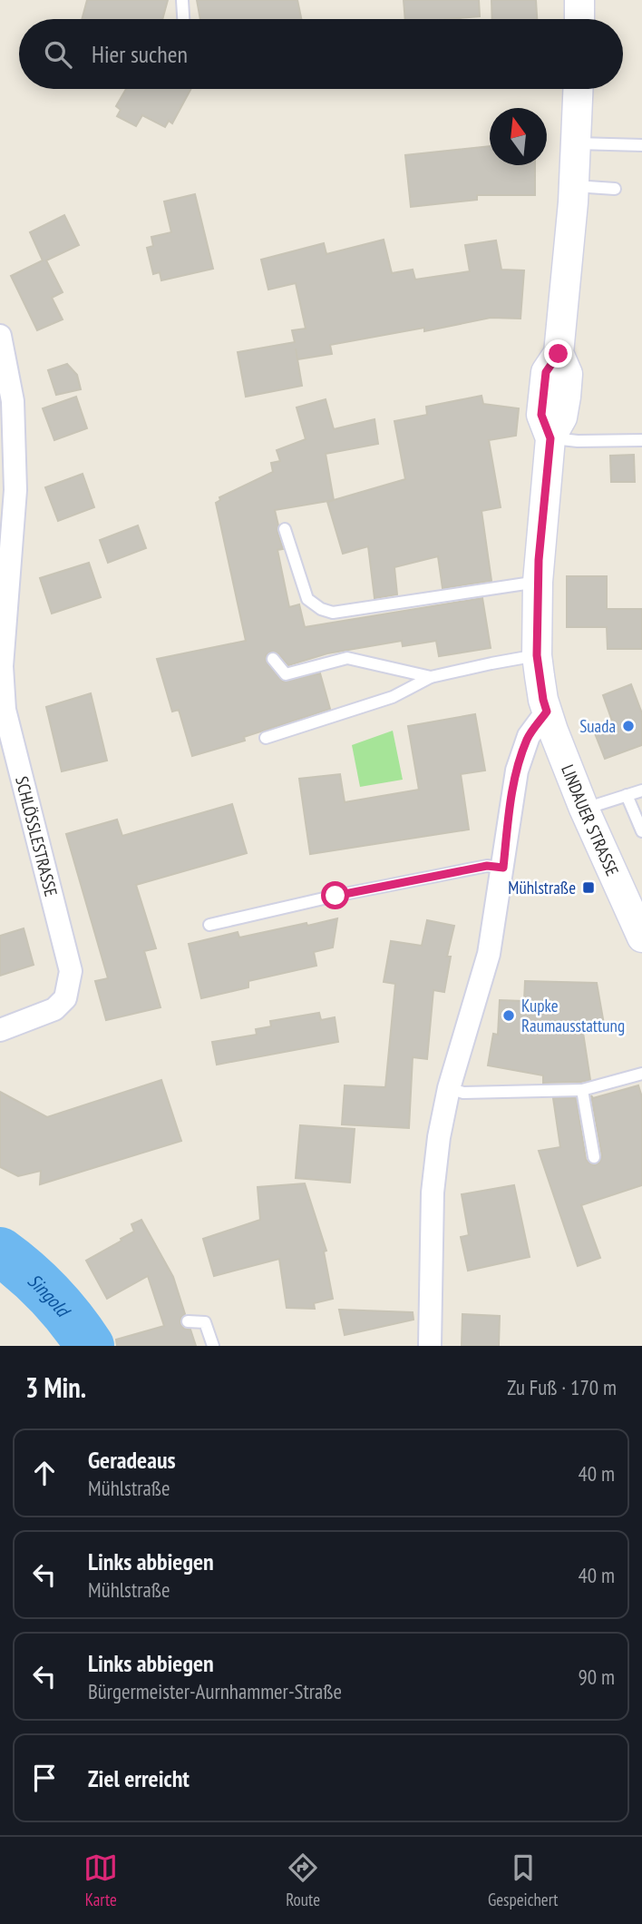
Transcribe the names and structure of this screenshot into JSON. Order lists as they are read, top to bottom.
{
  "streets": {
    "street": ["LINDAUER STRASSE", "SCHLÖSSLESTRASSE"]
  },
  "water": ["Singold"],
  "places": {
    "other": ["Suada", "Kupke Raumausstattung"],
    "transit": ["Mühlstraße"]
  },
  "north": "top",
  "page": {
    "search": "Hier suchen",
    "heading": ["3 Min.", "Zu Fuß · 170 m"],
    "list": [
      ["Geradeaus", "Mühlstraße", "40 m"],
      ["Links abbiegen", "Mühlstraße", "40 m"],
      ["Links abbiegen", "Bürgermeister-Aurnhammer-Straße", "90 m"],
      "Ziel erreicht"
    ],
    "nav": ["Karte", "Route", "Gespeichert"]
  }
}
